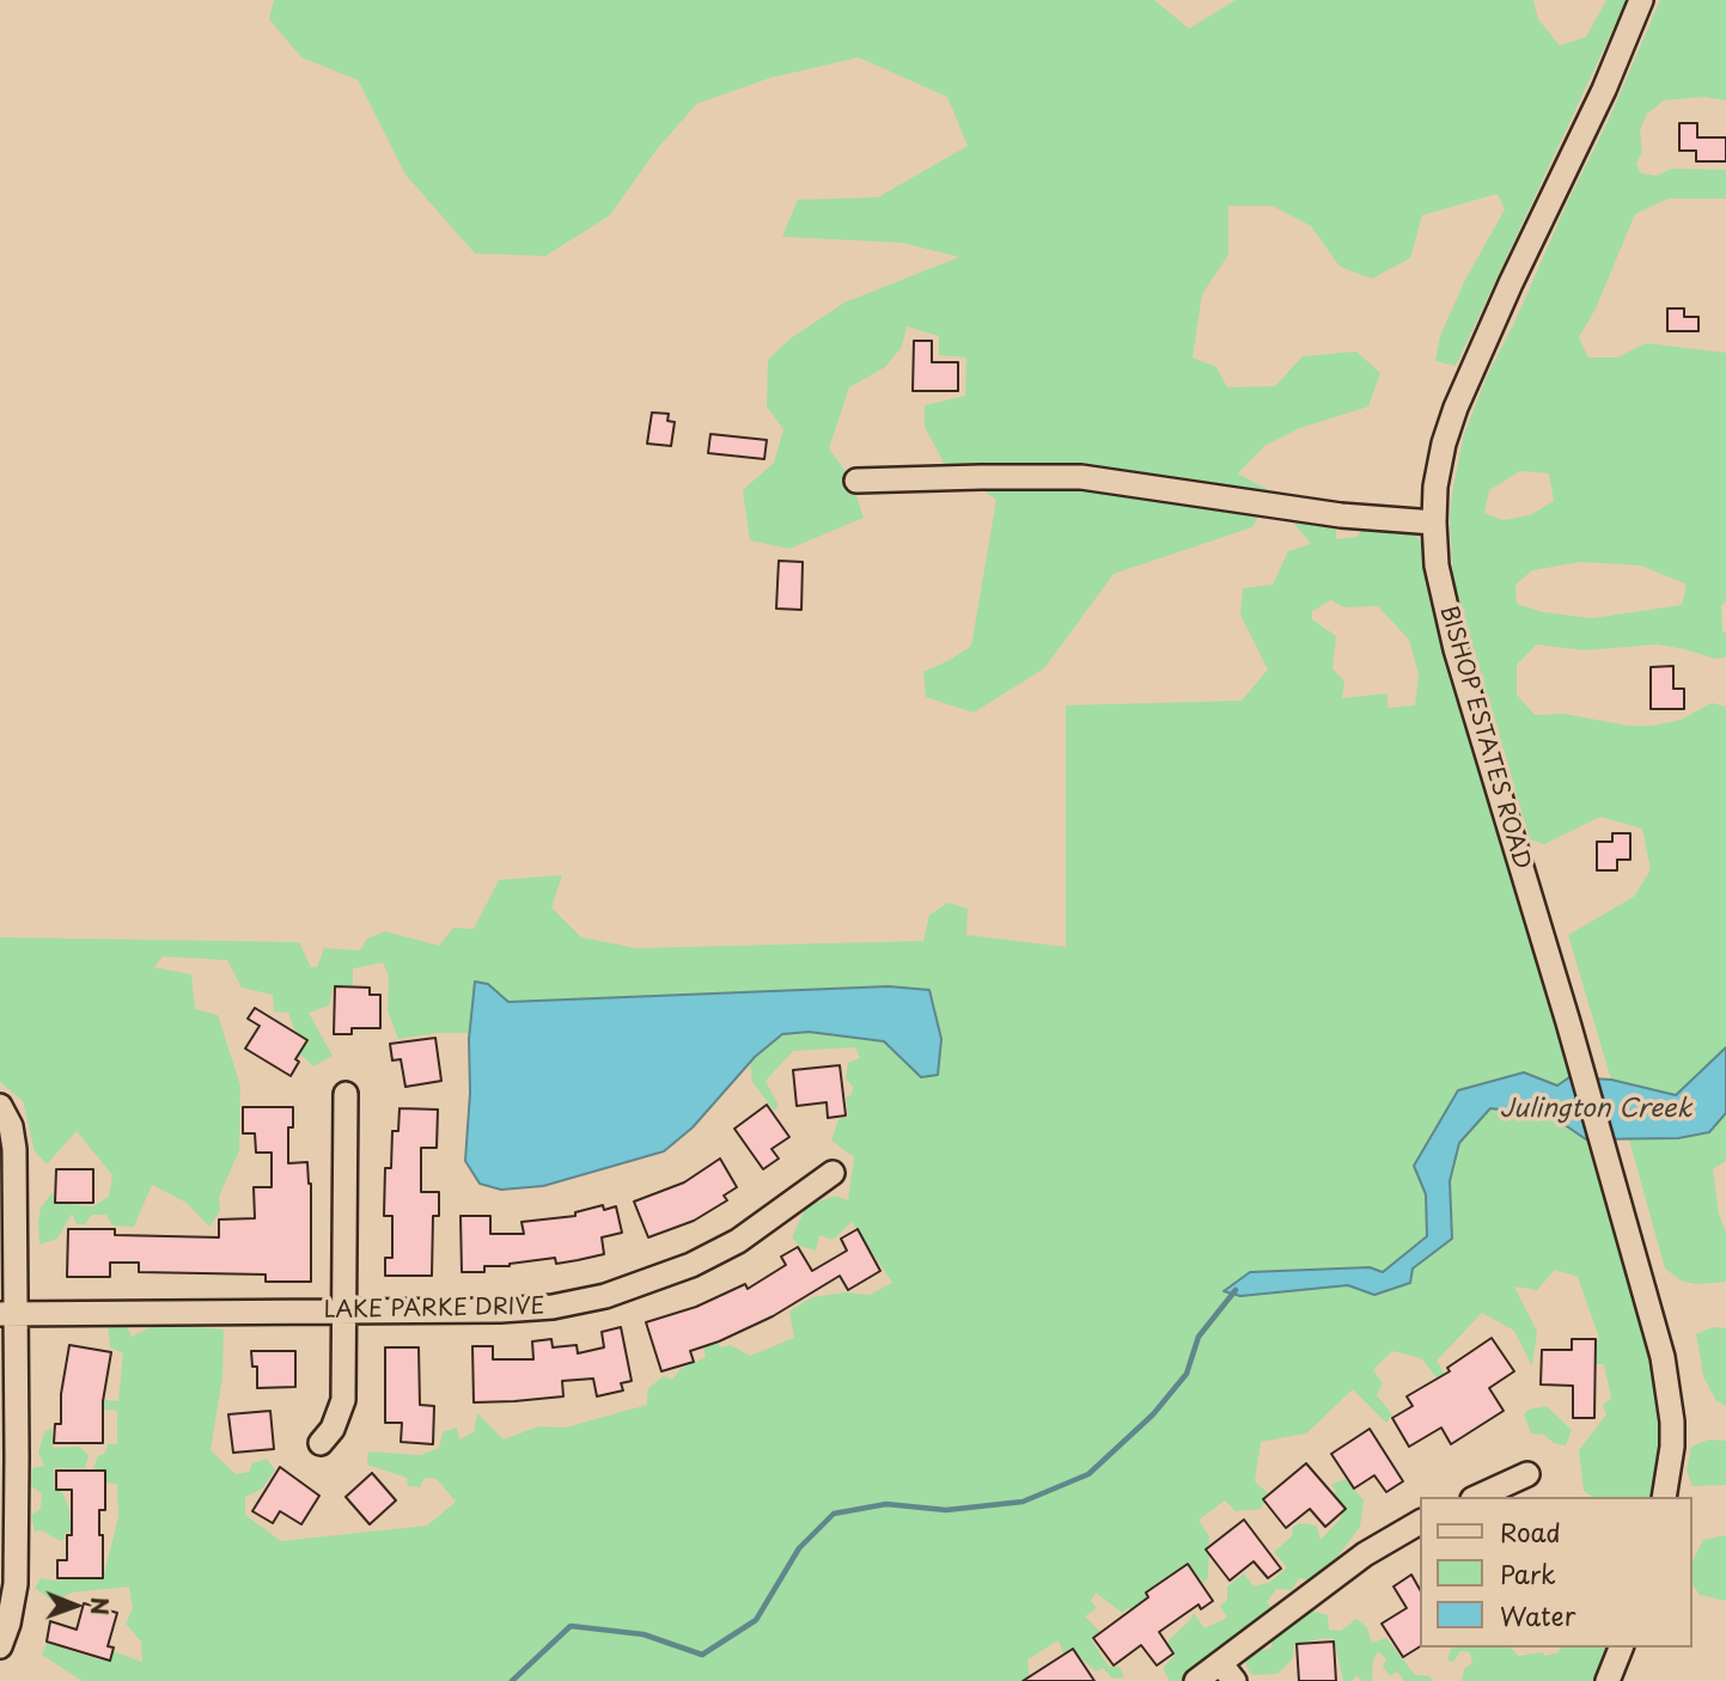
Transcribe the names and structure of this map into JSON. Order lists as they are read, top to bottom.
{
  "streets": {
    "street": ["BISHOP ESTATES ROAD", "LAKE PARKE DRIVE"]
  },
  "water": ["Julington Creek"],
  "legend": ["Road", "Park", "Water"],
  "north": "right"
}
